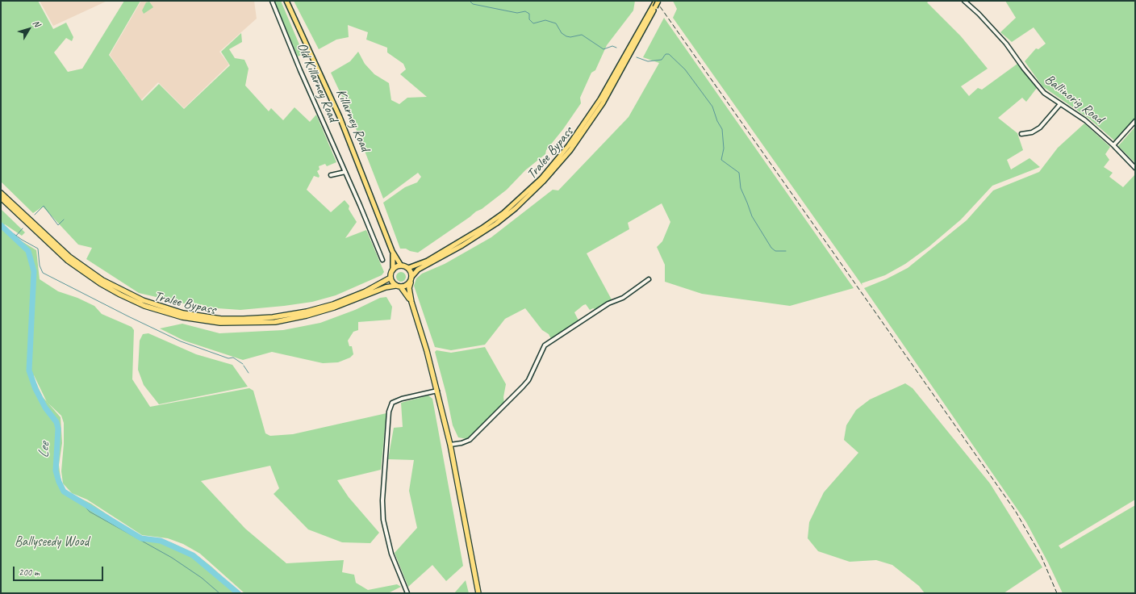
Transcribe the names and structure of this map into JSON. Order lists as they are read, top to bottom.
{
  "streets": {
    "highway": ["Tralee Bypass"],
    "main road": ["Killarney Road"],
    "street": ["Old Killarney Road", "Ballinorig Road"]
  },
  "crossings": [
    ["Killarney Road", "Tralee Bypass"]
  ],
  "water": ["Lee"],
  "parks": ["Ballyseedy Wood"],
  "scale_bar": "200 m",
  "north": "top right"
}
